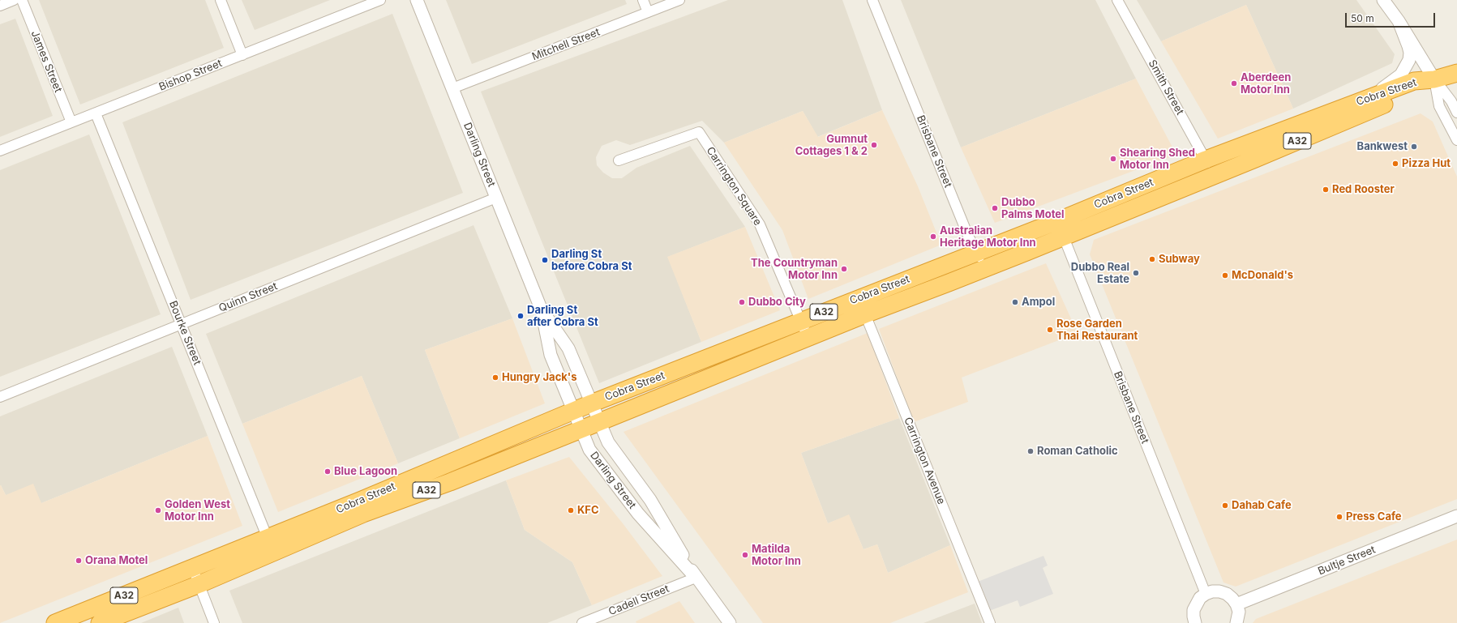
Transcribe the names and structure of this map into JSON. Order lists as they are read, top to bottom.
{
  "streets": {
    "highway": ["Cobra Street", "A32"],
    "street": [
      "Mitchell Street",
      "James Street",
      "Bishop Street",
      "Smith Street",
      "Brisbane Street",
      "Darling Street",
      "Carrington Square",
      "Quinn Street",
      "Bourke Street",
      "Carrington Avenue",
      "Bultje Street",
      "Cadell Street"
    ]
  },
  "crossings": [
    ["Mitchell Street", "Darling Street"],
    ["James Street", "Bishop Street"],
    ["Bishop Street", "Bourke Street"],
    ["Smith Street", "Cobra Street"],
    ["Cobra Street", "A32"],
    ["Cobra Street", "Brisbane Street"],
    ["Cobra Street", "Darling Street"],
    ["Cobra Street", "Carrington Square"],
    ["Cobra Street", "Bourke Street"],
    ["Cobra Street", "Carrington Avenue"],
    ["Darling Street", "Quinn Street"],
    ["Darling Street", "Cadell Street"],
    ["Quinn Street", "Bourke Street"]
  ],
  "places": [
    "Aberdeen Motor Inn",
    "Gumnut Cottages 1 & 2",
    "Bankwest",
    "Shearing Shed Motor Inn",
    "Pizza Hut",
    "Red Rooster",
    "Dubbo Palms Motel",
    "Australian Heritage Motor Inn",
    "Subway",
    "Darling St before Cobra St",
    "The Countryman Motor Inn",
    "Dubbo Real Estate",
    "McDonald's",
    "Dubbo City",
    "Ampol",
    "Darling St after Cobra St",
    "Rose Garden Thai Restaurant",
    "Hungry Jack's",
    "Roman Catholic",
    "Blue Lagoon",
    "Dahab Cafe",
    "Golden West Motor Inn",
    "KFC",
    "Press Cafe",
    "Matilda Motor Inn",
    "Orana Motel"
  ],
  "scale_bar": "50 m"
}
